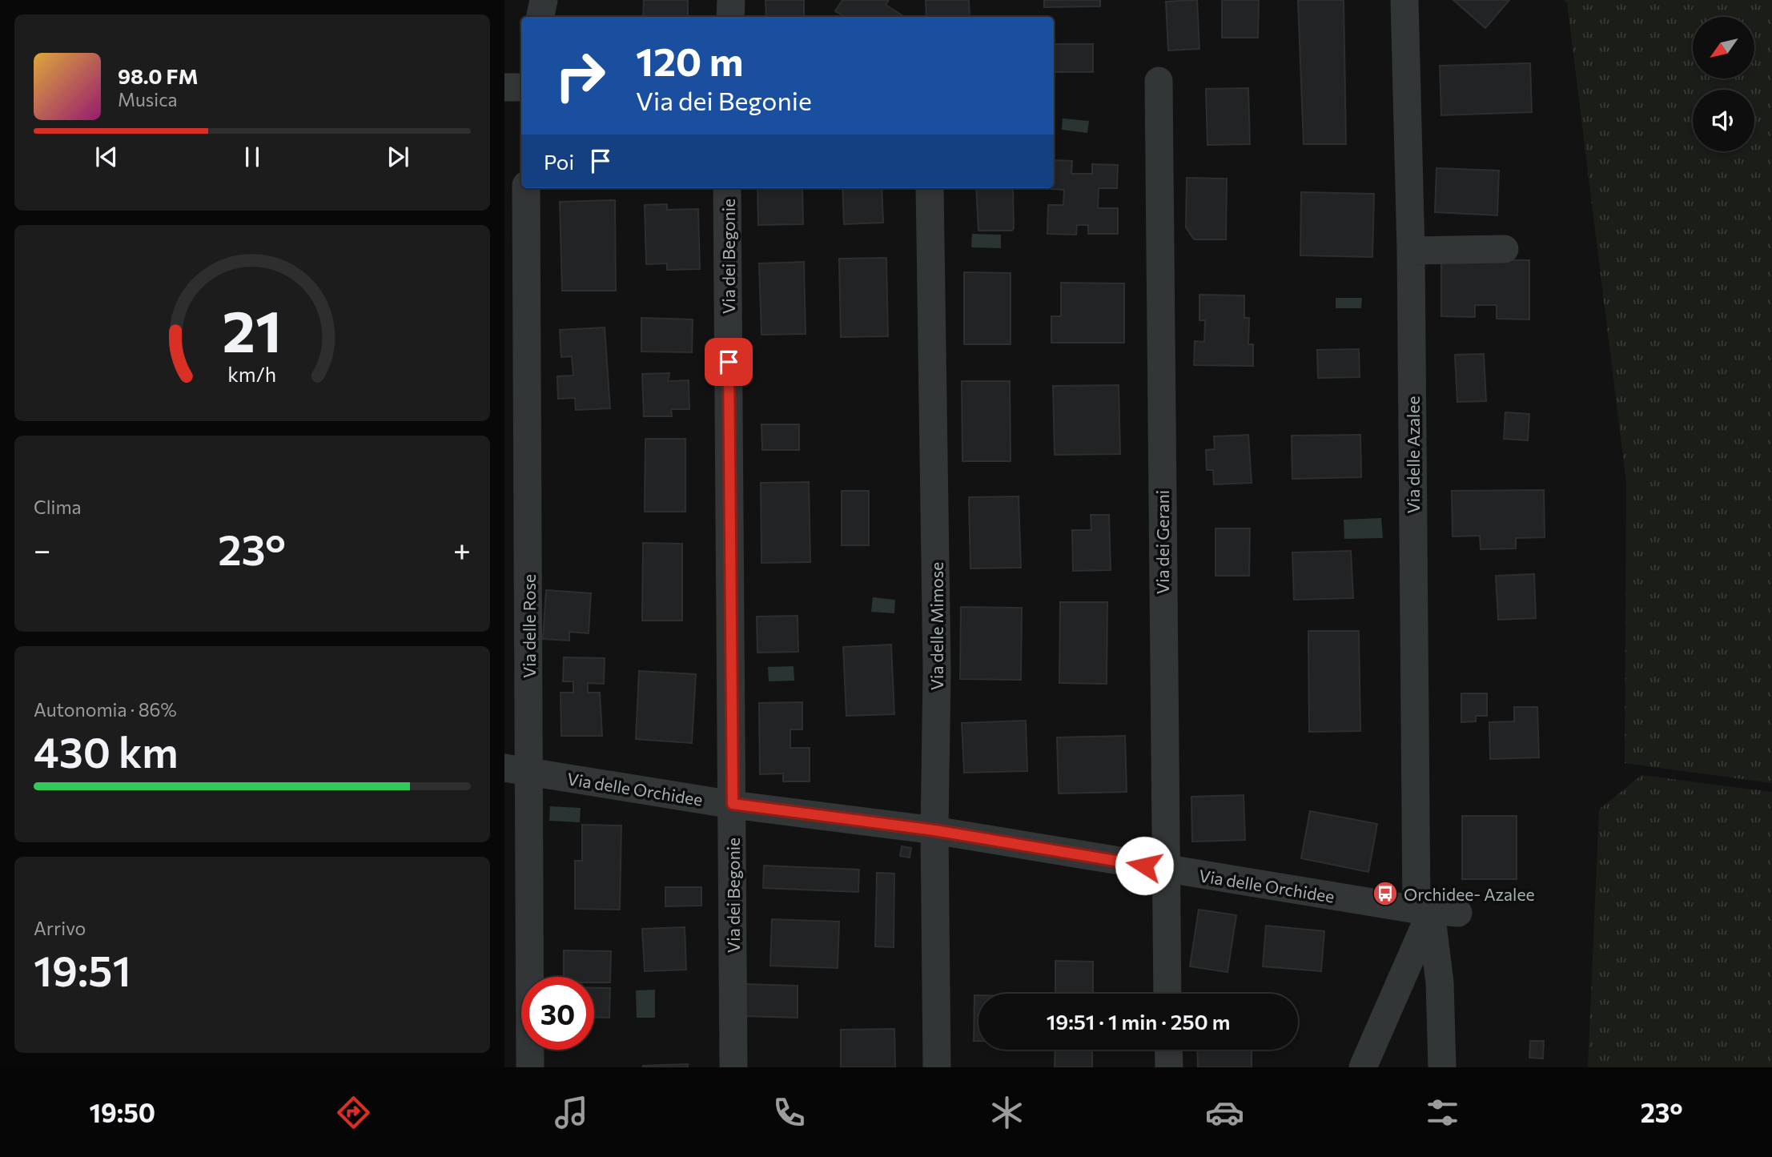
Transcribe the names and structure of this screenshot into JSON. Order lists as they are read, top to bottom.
{
  "streets": {
    "street": [
      "Via dei Begonie",
      "Via delle Azalee",
      "Via dei Gerani",
      "Via delle Rose",
      "Via delle Mimose",
      "Via delle Orchidee"
    ]
  },
  "crossings": [
    ["Via dei Begonie", "Via delle Orchidee"],
    ["Via delle Azalee", "Via delle Orchidee"],
    ["Via dei Gerani", "Via delle Orchidee"],
    ["Via delle Rose", "Via delle Orchidee"],
    ["Via delle Mimose", "Via delle Orchidee"]
  ],
  "places": {
    "bus stop": ["Orchidee- Azalee"]
  },
  "north": "bottom left",
  "page": {
    "turn": ["120 m", "Via dei Begonie"],
    "song": ["98.0 FM", "Musica"],
    "then": "Poi",
    "tile": [
      "Clima",
      ["Autonomia · 86%", "430 km"],
      ["Arrivo", "19:51"]
    ],
    "heat": ["−", "23°", "+"],
    "limit": "30",
    "trip": "19:51 · 1 min · 250 m",
    "tabs": ["19:50", "23°"],
    "gauge": ["21", "km/h"]
  }
}
